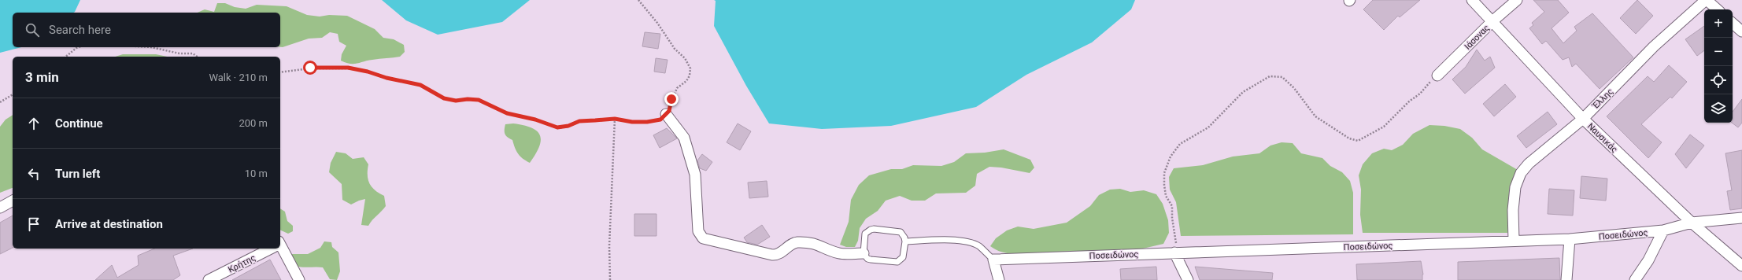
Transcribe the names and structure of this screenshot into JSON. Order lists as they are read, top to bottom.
{
  "streets": {
    "street": [
      "Ιάσονας",
      "Έλλης",
      "Ναυσικάς",
      "Ποσειδώνος",
      "Κρήτης"
    ]
  },
  "crossings": [
    ["Ιάσονας", "Ναυσικάς"],
    ["Έλλης", "Ναυσικάς"],
    ["Έλλης", "Ποσειδώνος"],
    ["Ναυσικάς", "Ποσειδώνος"]
  ],
  "page": {
    "map_buttons": ["+", "−"],
    "search": "Search here",
    "heading": ["3 min", "Walk · 210 m"],
    "list": [
      ["Continue", "200 m"],
      ["Turn left", "10 m"],
      "Arrive at destination"
    ]
  }
}
